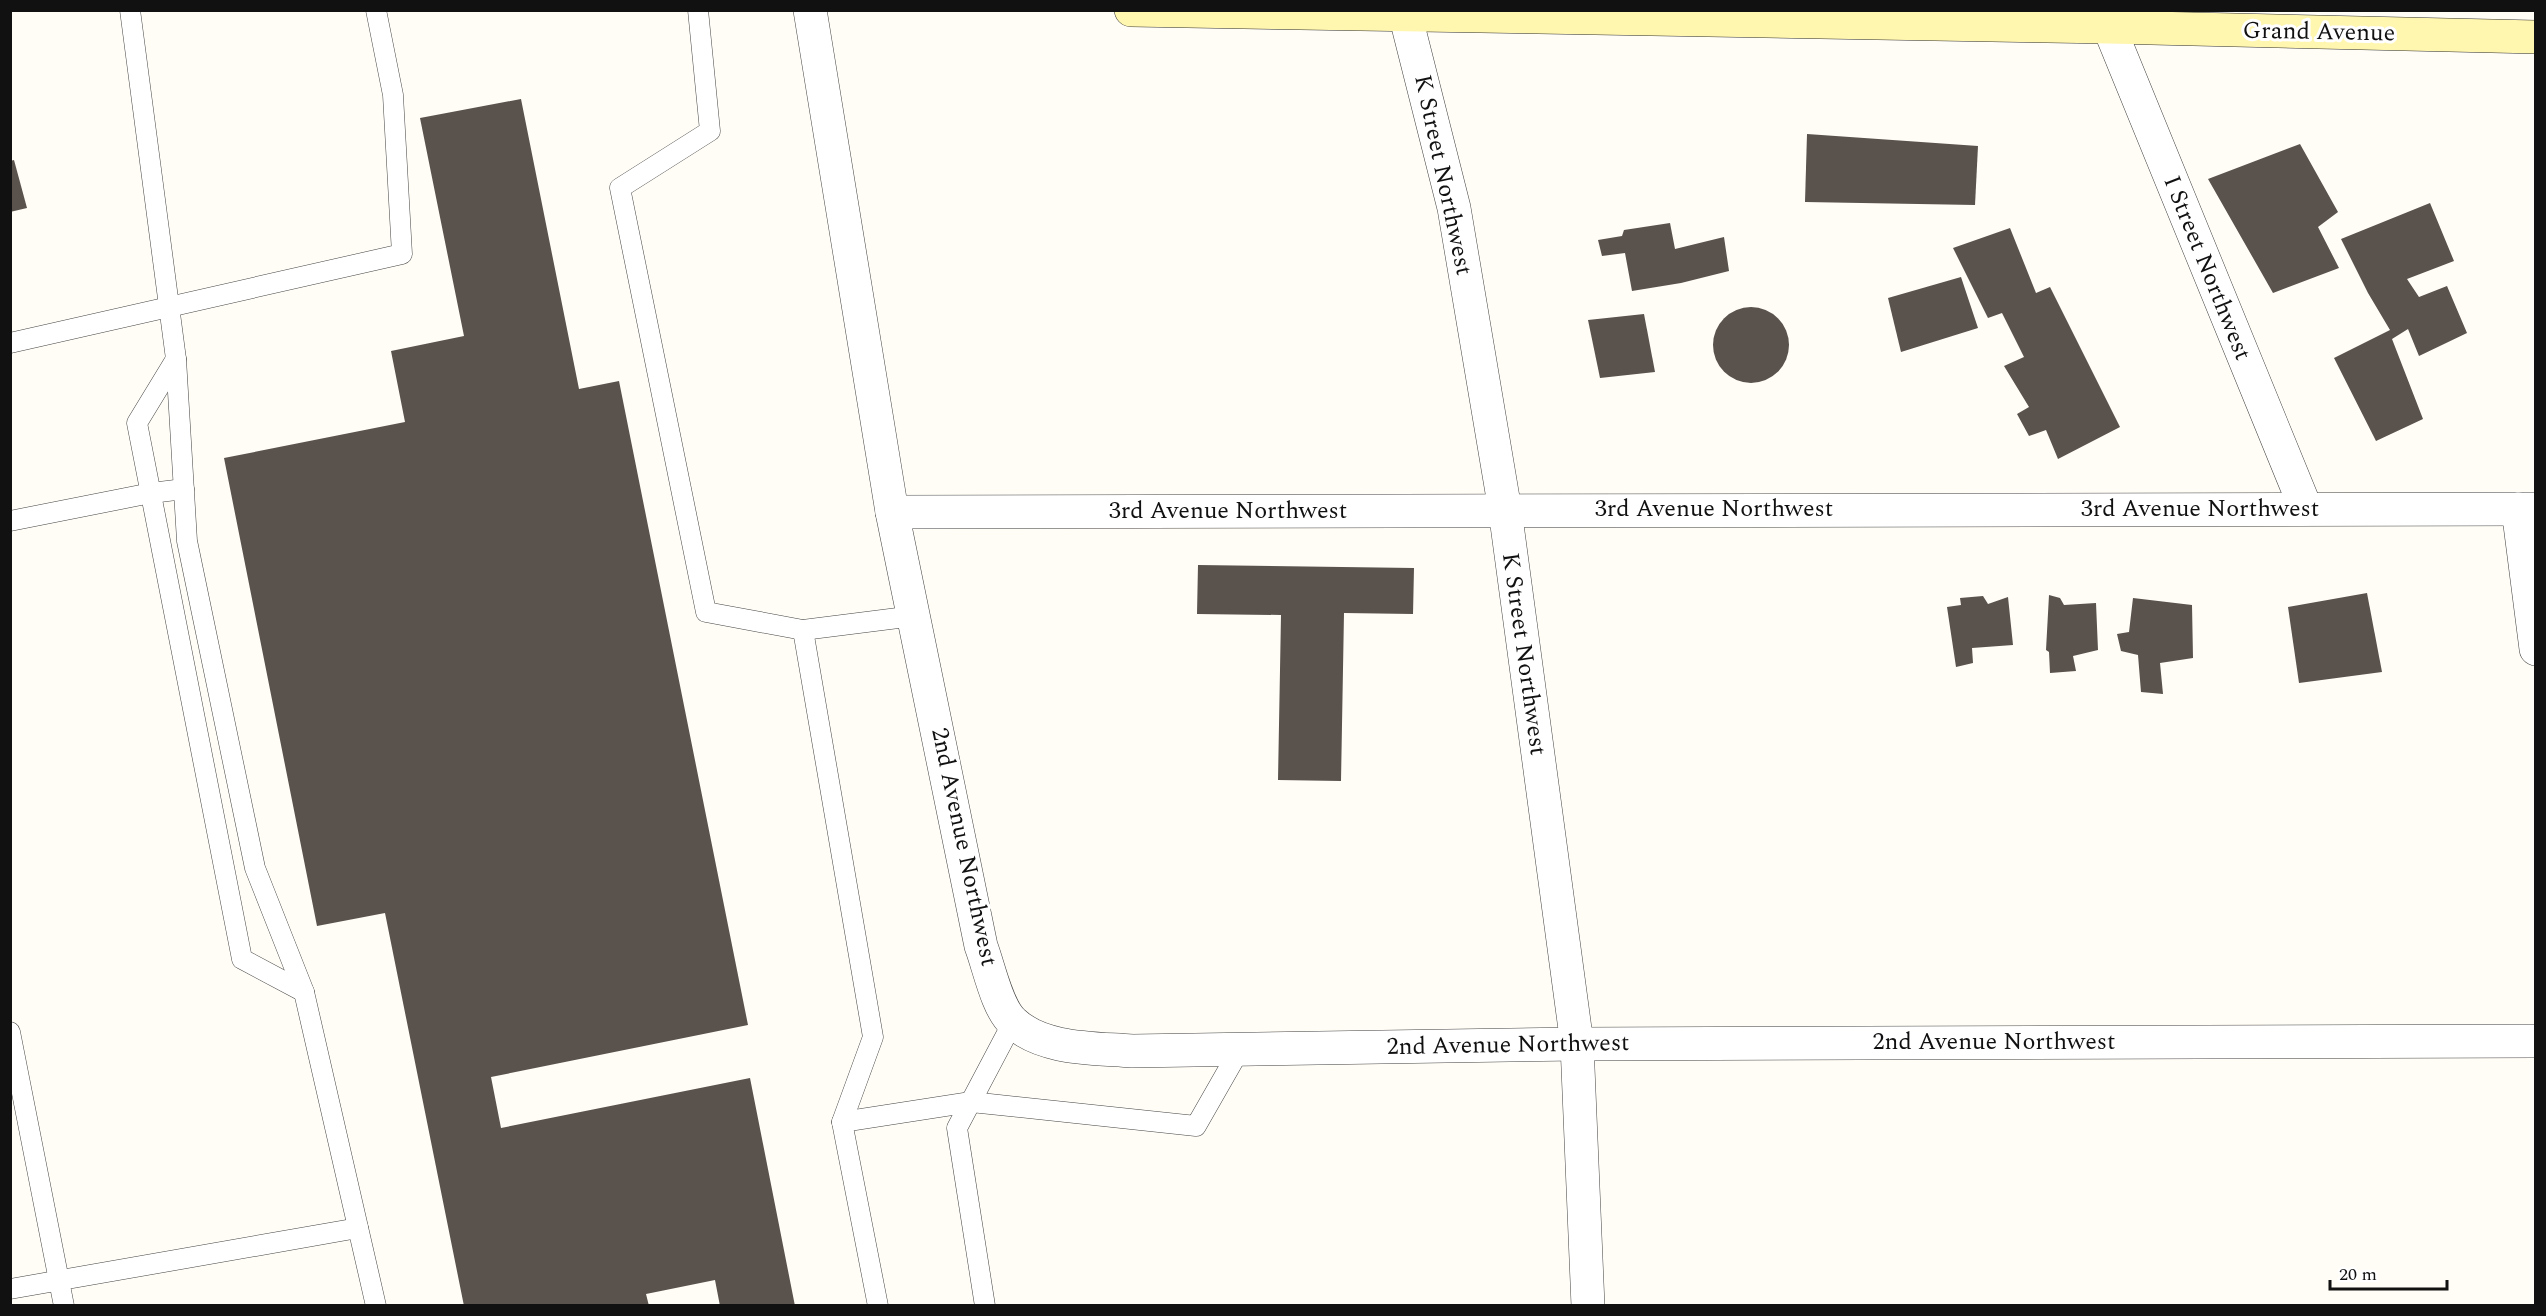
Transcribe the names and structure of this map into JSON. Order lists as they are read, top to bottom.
{
  "streets": {
    "street": [
      "Grand Avenue",
      "K Street Northwest",
      "I Street Northwest",
      "3rd Avenue Northwest",
      "2nd Avenue Northwest"
    ]
  },
  "crossings": [
    ["Grand Avenue", "K Street Northwest"],
    ["Grand Avenue", "I Street Northwest"],
    ["K Street Northwest", "3rd Avenue Northwest"],
    ["K Street Northwest", "2nd Avenue Northwest"],
    ["I Street Northwest", "3rd Avenue Northwest"],
    ["3rd Avenue Northwest", "2nd Avenue Northwest"]
  ],
  "scale_bar": "20 m"
}
